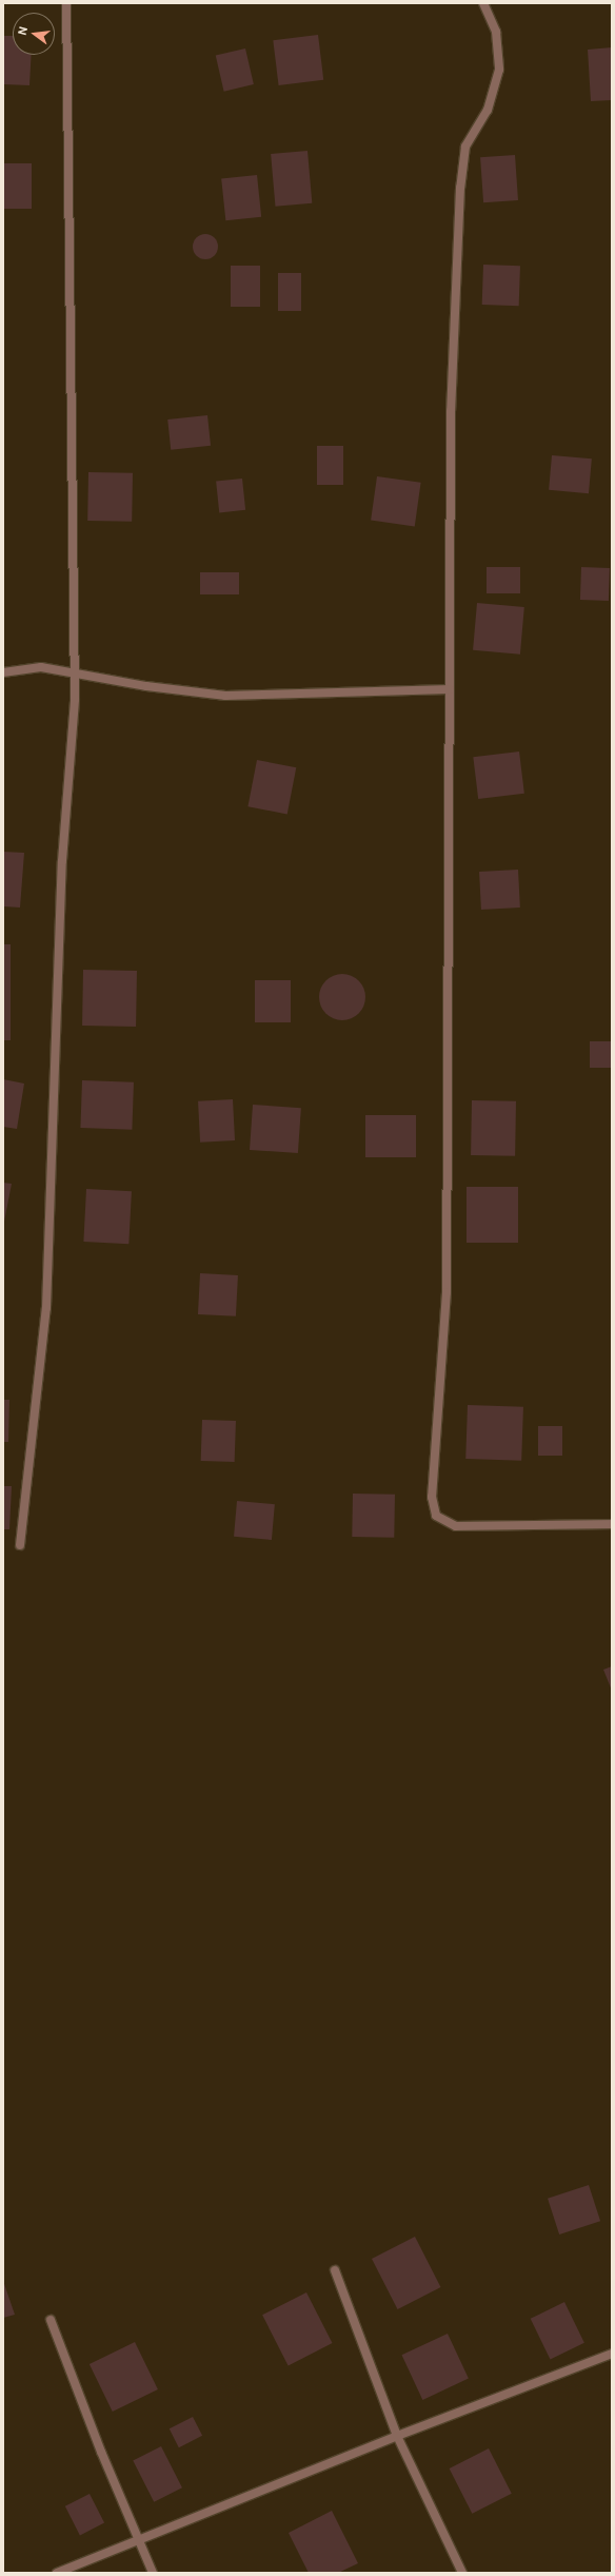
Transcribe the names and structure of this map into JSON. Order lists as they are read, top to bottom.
{
  "north": "left"
}
